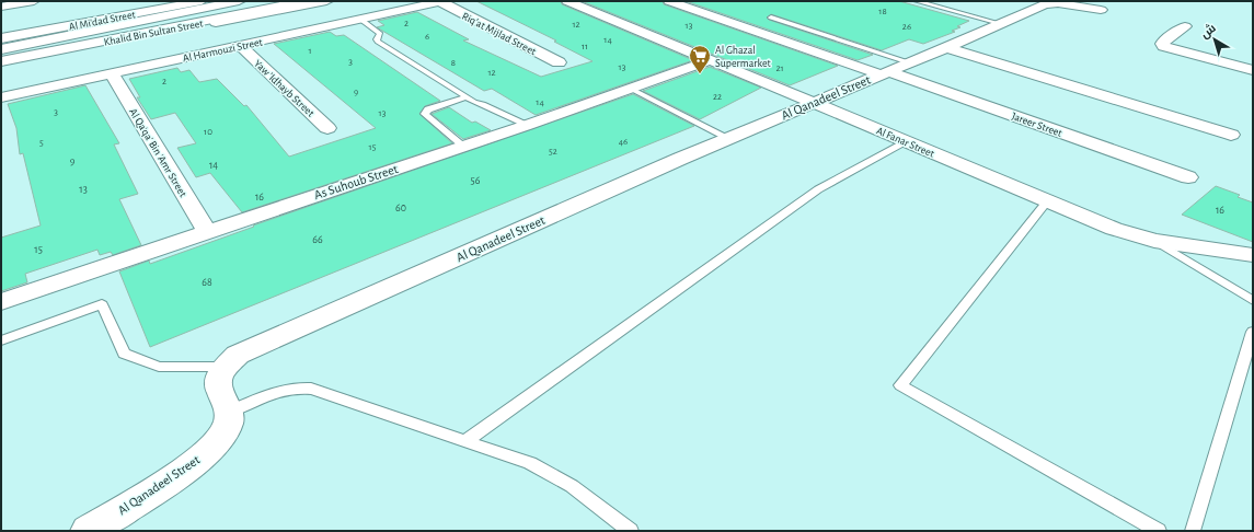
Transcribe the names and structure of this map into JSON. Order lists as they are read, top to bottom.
{
  "streets": {
    "main road": ["Khalid Bin Sultan Street"],
    "street": [
      "Al Mi'dad Street",
      "Riq'at Mijlad Street",
      "Al Harmouzi Street",
      "Yaw 'Idhayb Street",
      "Al Qanadeel Street",
      "Jareer Street",
      "Al Fanar Street",
      "Al Qa'qa' Bin 'Amr Street",
      "As Suhoub Street"
    ]
  },
  "crossings": [
    ["Riq'at Mijlad Street", "Al Harmouzi Street"],
    ["Al Harmouzi Street", "Yaw 'Idhayb Street"],
    ["Al Harmouzi Street", "Al Qa'qa' Bin 'Amr Street"],
    ["Al Qanadeel Street", "Jareer Street"],
    ["Al Qanadeel Street", "Al Fanar Street"],
    ["Al Fanar Street", "As Suhoub Street"],
    ["Al Qa'qa' Bin 'Amr Street", "As Suhoub Street"]
  ],
  "places": {
    "supermarket": ["Al Ghazal Supermarket"]
  },
  "house_numbers": [
    "18",
    "2",
    "12",
    "13",
    "26",
    "6",
    "14",
    "11",
    "1",
    "3",
    "8",
    "13",
    "21",
    "12",
    "2",
    "9",
    "22",
    "14",
    "3",
    "13",
    "10",
    "46",
    "5",
    "15",
    "52",
    "9",
    "14",
    "56",
    "13",
    "16",
    "60",
    "16",
    "66",
    "15",
    "68"
  ],
  "north": "top left"
}
